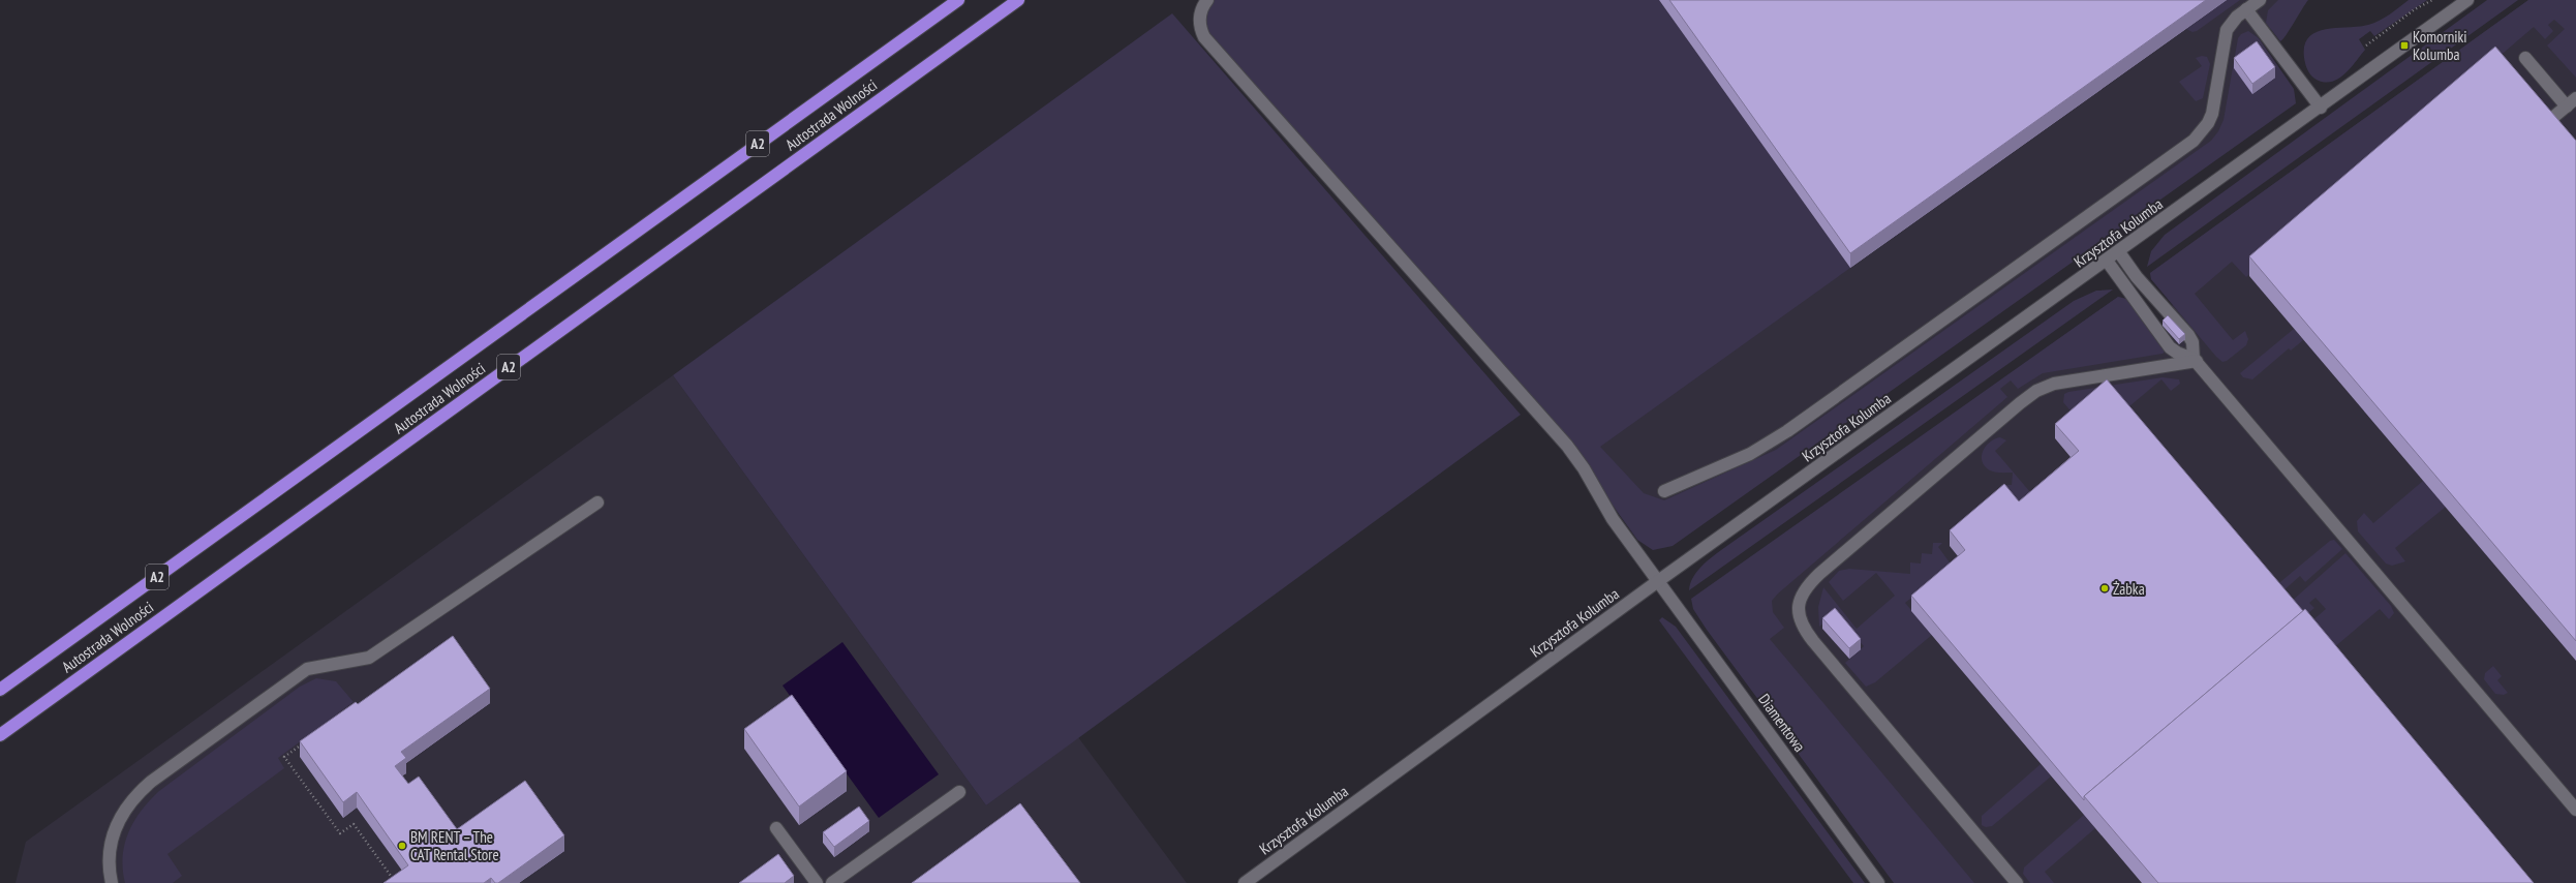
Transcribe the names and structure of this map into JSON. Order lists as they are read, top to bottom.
{
  "streets": {
    "highway": ["Autostrada Wolności", "A2"],
    "street": ["Krzysztofa Kolumba", "Diamentowa"]
  },
  "crossings": [
    ["Krzysztofa Kolumba", "Diamentowa"]
  ],
  "places": {
    "transit": ["Komorniki Kolumba"],
    "other": ["Żabka", "BM RENT – The CAT Rental Store"]
  }
}
